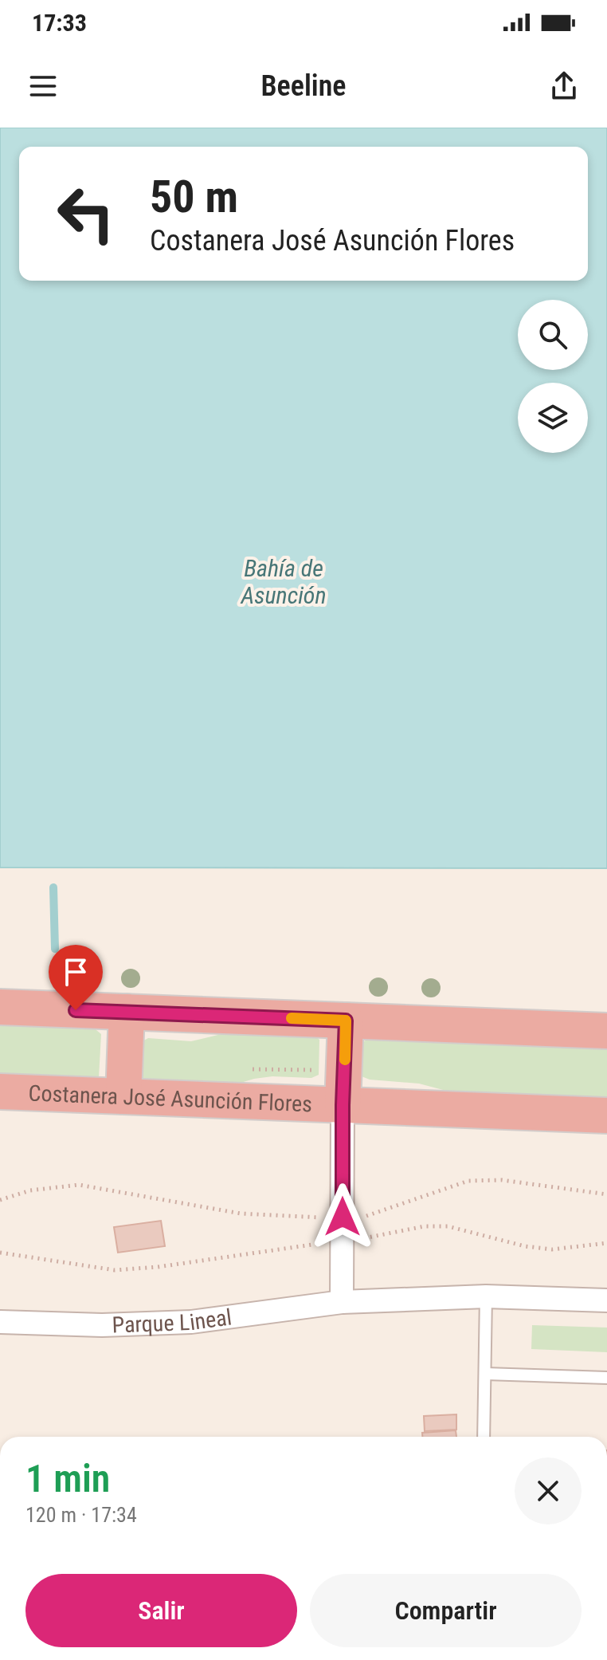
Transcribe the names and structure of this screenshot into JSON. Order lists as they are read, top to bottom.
{
  "streets": {
    "highway": ["Costanera José Asunción Flores"],
    "street": ["Parque Lineal"]
  },
  "water": ["Bahía de Asunción"],
  "page": {
    "status": "17:33",
    "header": "Beeline",
    "turn": ["50 m", "Costanera José Asunción Flores"],
    "heading": ["1 min", "120 m · 17:34"],
    "buttons": ["Salir", "Compartir"]
  }
}
